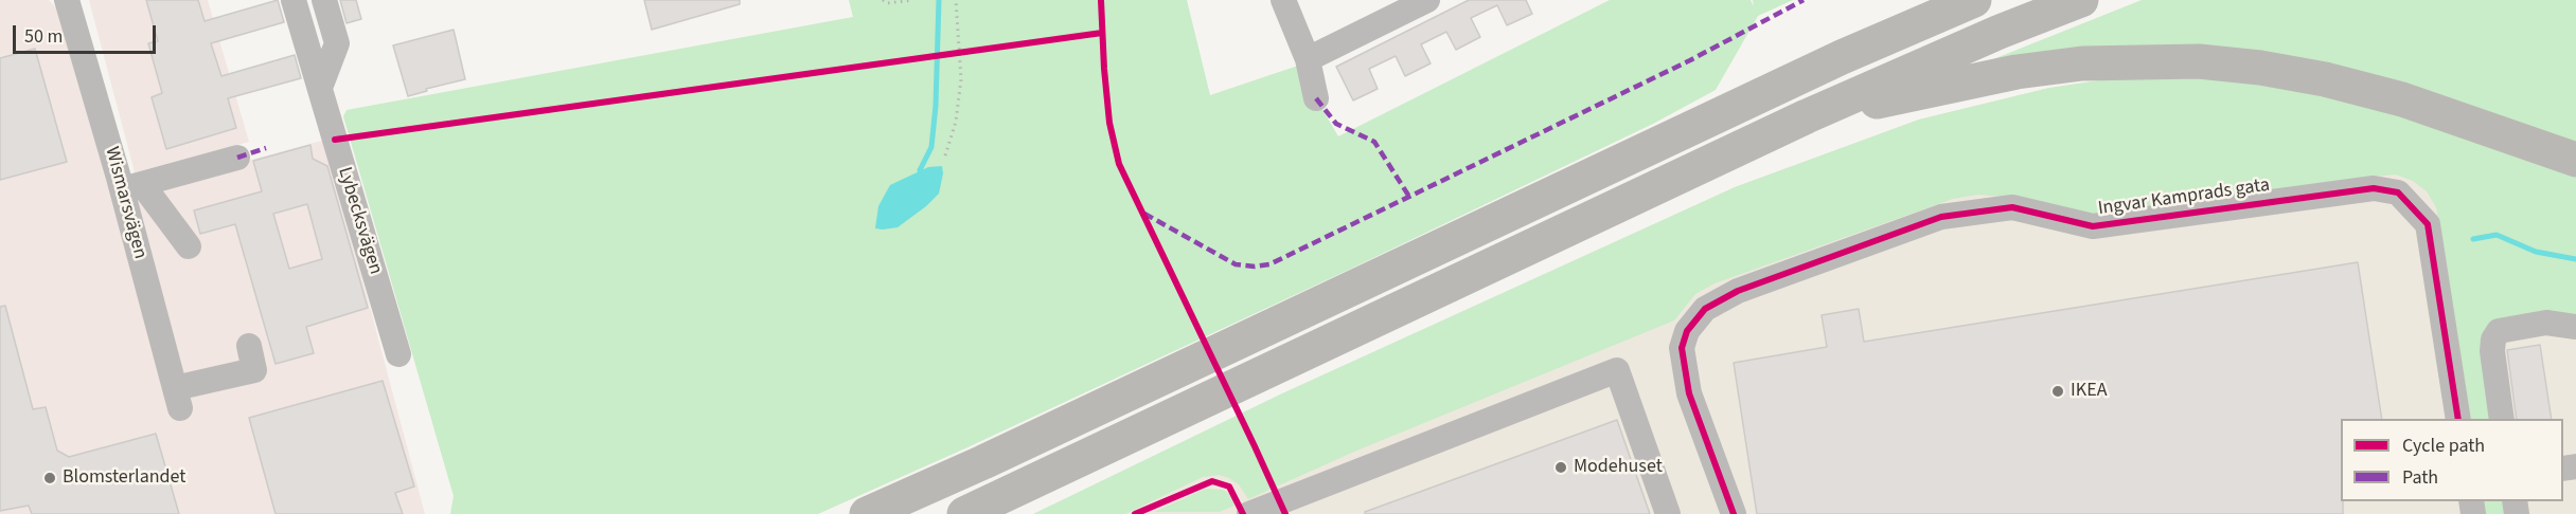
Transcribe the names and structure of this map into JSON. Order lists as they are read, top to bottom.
{
  "streets": {
    "street": ["Ingvar Kamprads gata", "Wismarsvägen", "Lybecksvägen"]
  },
  "places": ["IKEA", "Modehuset", "Blomsterlandet"],
  "legend": ["Cycle path", "Path"],
  "scale_bar": "50 m"
}
